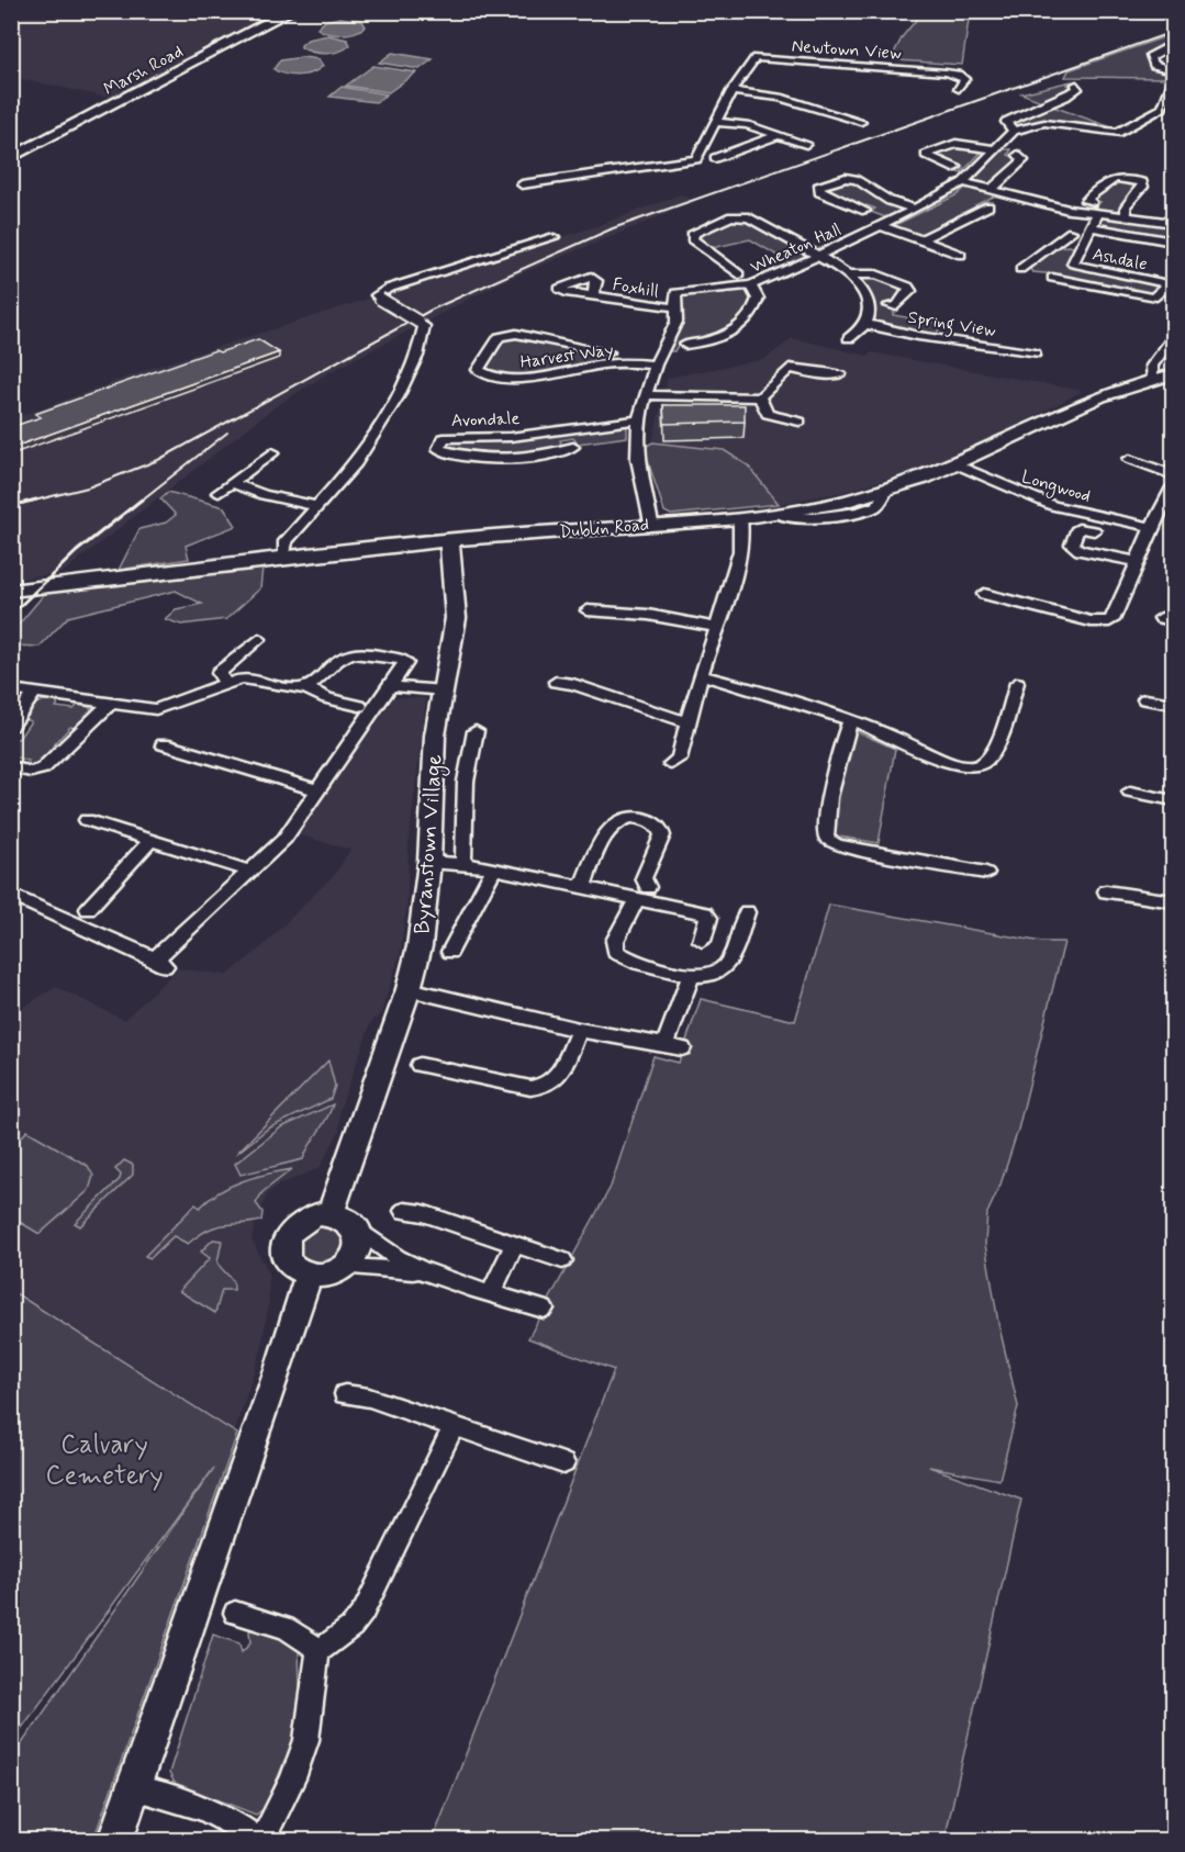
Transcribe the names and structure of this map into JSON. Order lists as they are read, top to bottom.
{
  "streets": {
    "main road": ["Marsh Road", "Dublin Road", "Byranstown Village"],
    "street": [
      "Newtown View",
      "Wheaton Hall",
      "Ashdale",
      "Foxhill",
      "Spring View",
      "Harvest Way",
      "Avondale",
      "Longwood"
    ]
  },
  "crossings": [
    ["Wheaton Hall", "Foxhill"],
    ["Wheaton Hall", "Spring View"],
    ["Longwood", "Dublin Road"],
    ["Dublin Road", "Byranstown Village"]
  ],
  "parks": ["Calvary Cemetery"]
}
